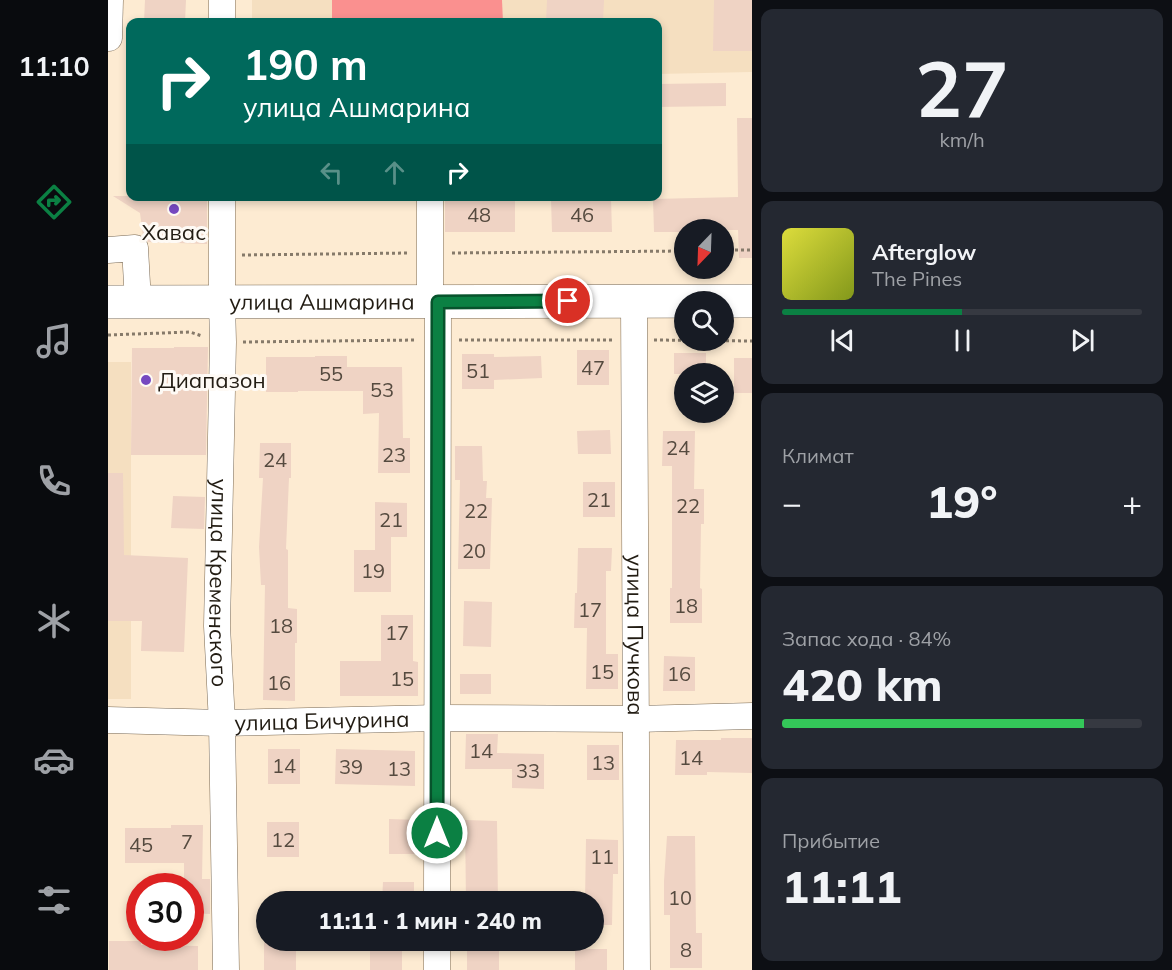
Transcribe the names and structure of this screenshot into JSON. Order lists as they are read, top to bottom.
{
  "streets": {
    "main road": ["улица Ашмарина"],
    "street": ["улица Кременского", "улица Пучкова", "улица Бичурина"]
  },
  "crossings": [
    ["улица Ашмарина", "улица Кременского"],
    ["улица Ашмарина", "улица Пучкова"],
    ["улица Кременского", "улица Бичурина"],
    ["улица Пучкова", "улица Бичурина"]
  ],
  "places": ["Хавас", "Диапазон"],
  "house_numbers": [
    "48",
    "46",
    "47",
    "51",
    "55",
    "53",
    "24",
    "23",
    "24",
    "21",
    "22",
    "22",
    "21",
    "20",
    "19",
    "18",
    "17",
    "18",
    "17",
    "15",
    "16",
    "15",
    "16",
    "14",
    "14",
    "13",
    "14",
    "39",
    "13",
    "33",
    "12",
    "7",
    "45",
    "11",
    "10",
    "8"
  ],
  "north": "bottom left",
  "page": {
    "tabs": "11:10",
    "tile": [
      ["27", "km/h"],
      "Климат",
      ["Запас хода · 84%", "420 km"],
      ["Прибытие", "11:11"]
    ],
    "turn": ["190 m", "улица Ашмарина"],
    "song": ["Afterglow", "The Pines"],
    "heat": ["−", "19°", "+"],
    "limit": "30",
    "trip": "11:11 · 1 мин · 240 m"
  }
}
